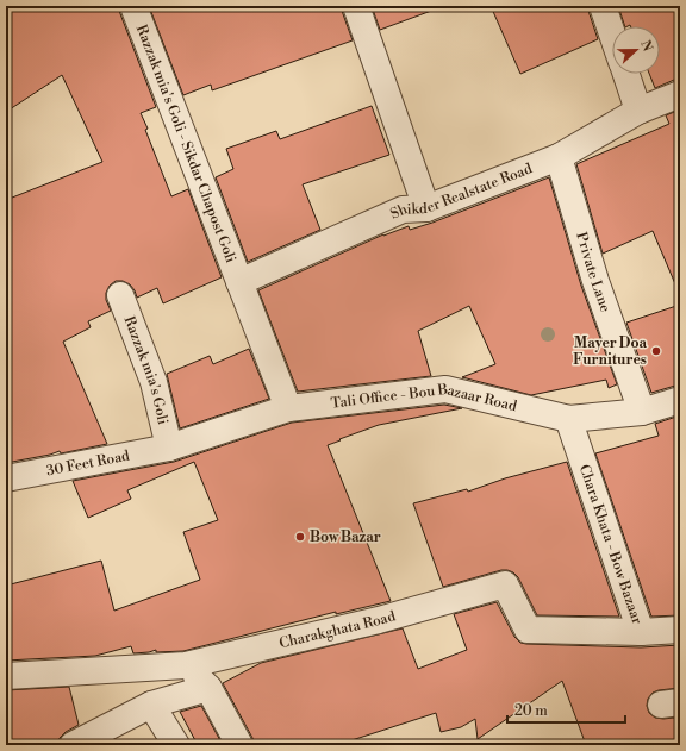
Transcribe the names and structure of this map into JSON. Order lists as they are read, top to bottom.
{
  "streets": {
    "street": [
      "Razzak mia's Goli - Sikdar Chapost Goli",
      "Shikder Realstate Road",
      "Private Lane",
      "Razzak mia's Goli",
      "Tali Office - Bou Bazaar Road",
      "30 Feet Road",
      "Chara Khata - Bow Bazaar",
      "Charakghata Road"
    ]
  },
  "crossings": [
    ["Razzak mia's Goli - Sikdar Chapost Goli", "Shikder Realstate Road"],
    ["Razzak mia's Goli - Sikdar Chapost Goli", "Tali Office - Bou Bazaar Road"],
    ["Shikder Realstate Road", "Private Lane"],
    ["Private Lane", "Tali Office - Bou Bazaar Road"],
    ["Razzak mia's Goli", "Tali Office - Bou Bazaar Road"],
    ["Razzak mia's Goli", "30 Feet Road"],
    ["Tali Office - Bou Bazaar Road", "30 Feet Road"],
    ["Tali Office - Bou Bazaar Road", "Chara Khata - Bow Bazaar"],
    ["Chara Khata - Bow Bazaar", "Charakghata Road"]
  ],
  "places": ["Mayer Doa Furnitures", "Bow Bazar"],
  "scale_bar": "20 m",
  "north": "right"
}
